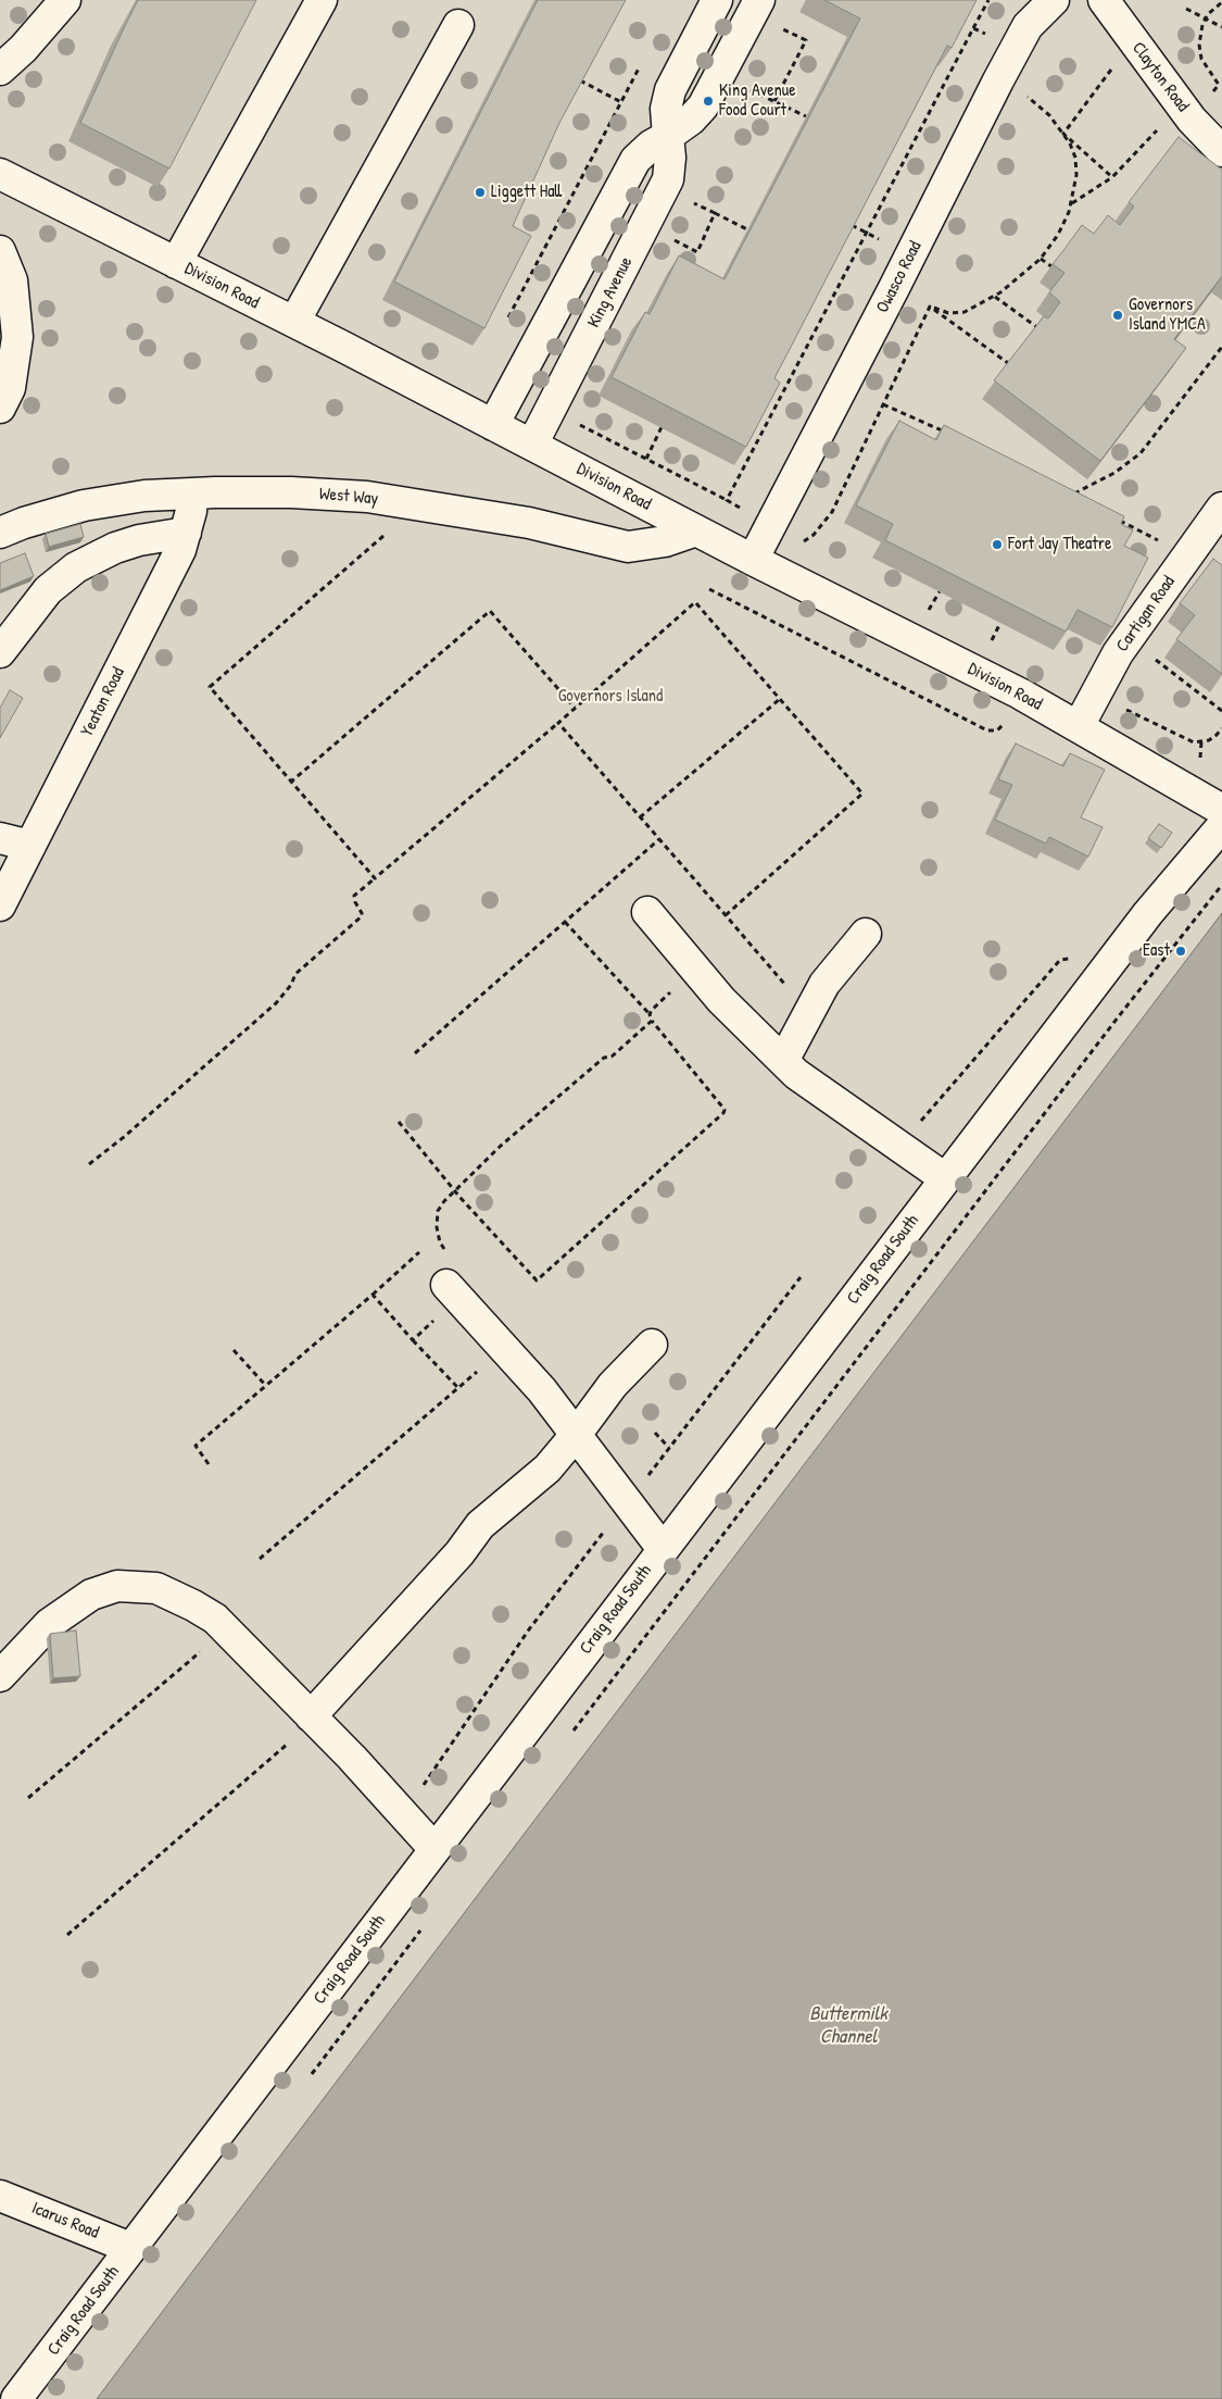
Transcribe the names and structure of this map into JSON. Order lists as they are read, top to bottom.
{
  "streets": {
    "street": [
      "Clayton Road",
      "Owasco Road",
      "Division Road",
      "King Avenue",
      "West Way",
      "Cartigan Road",
      "Yeaton Road",
      "Craig Road South",
      "Icarus Road"
    ]
  },
  "crossings": [
    ["Owasco Road", "Division Road"],
    ["Division Road", "King Avenue"],
    ["Division Road", "West Way"],
    ["Division Road", "Cartigan Road"],
    ["West Way", "Yeaton Road"],
    ["Craig Road South", "Icarus Road"]
  ],
  "water": ["Buttermilk Channel"],
  "parks": ["Governors Island"],
  "places": [
    "King Avenue Food Court",
    "Liggett Hall",
    "Governors Island YMCA",
    "Fort Jay Theatre",
    "East"
  ]
}
